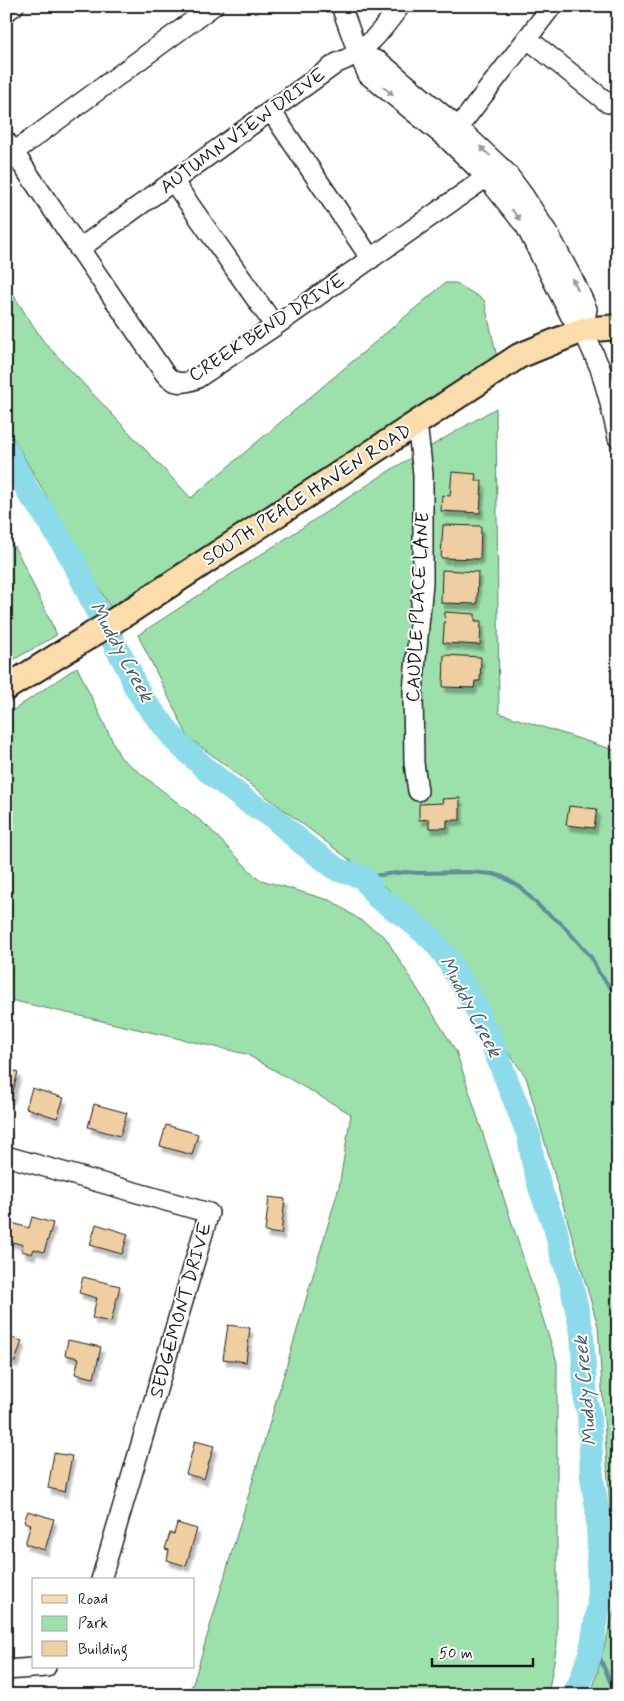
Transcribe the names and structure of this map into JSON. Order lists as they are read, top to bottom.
{
  "streets": {
    "main road": ["SOUTH PEACE HAVEN ROAD"],
    "street": [
      "AUTUMN VIEW DRIVE",
      "CREEK BEND DRIVE",
      "CAUDLE PLACE LANE",
      "SEDGEMONT DRIVE"
    ]
  },
  "crossings": [
    ["AUTUMN VIEW DRIVE", "CREEK BEND DRIVE"],
    ["SOUTH PEACE HAVEN ROAD", "CAUDLE PLACE LANE"]
  ],
  "water": ["Muddy Creek"],
  "legend": ["Road", "Park", "Building"],
  "scale_bar": "50 m"
}
